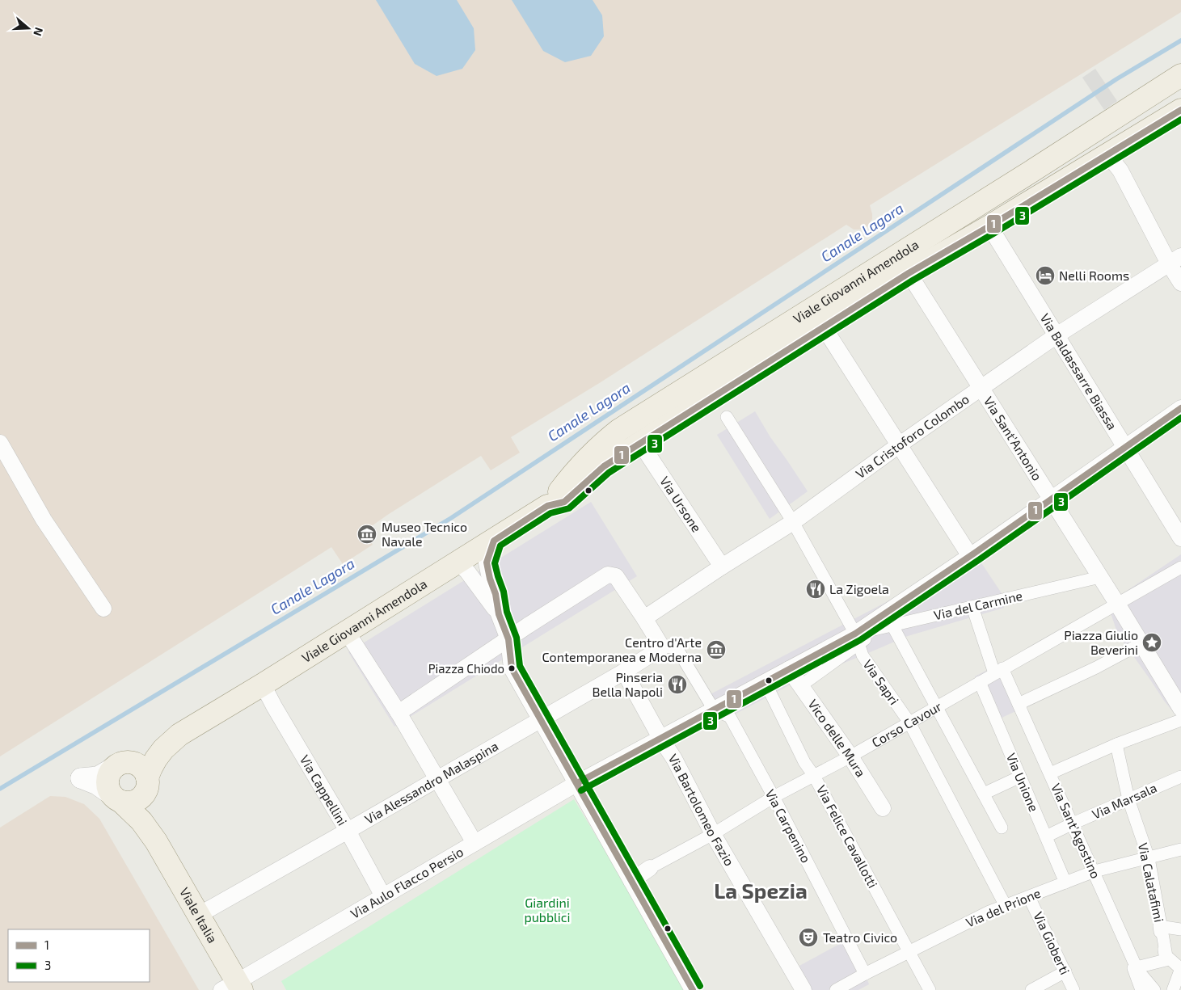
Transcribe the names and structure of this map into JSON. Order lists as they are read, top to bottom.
{
  "streets": {
    "main road": ["Viale Giovanni Amendola", "Viale Italia"],
    "street": [
      "Via Baldassarre Biassa",
      "Via Cristoforo Colombo",
      "Via Sant'Antonio",
      "Via Ursone",
      "Via del Carmine",
      "Via Sapri",
      "Corso Cavour",
      "Vico delle Mura",
      "Via Alessandro Malaspina",
      "Via Unione",
      "Via Cappellini",
      "Via Marsala",
      "Via Bartolomeo Fazio",
      "Via Carpenino",
      "Via Sant'Agostino",
      "Via Felice Cavallotti",
      "Via Aulo Flacco Persio",
      "Via Calatafimi",
      "Via del Prione",
      "Via Gioberti"
    ]
  },
  "crossings": [
    ["Viale Giovanni Amendola", "Via Baldassarre Biassa"],
    ["Viale Giovanni Amendola", "Via Sant'Antonio"],
    ["Viale Giovanni Amendola", "Via Ursone"],
    ["Viale Giovanni Amendola", "Via Cappellini"],
    ["Viale Giovanni Amendola", "Viale Italia"],
    ["Via Baldassarre Biassa", "Via Cristoforo Colombo"],
    ["Via Baldassarre Biassa", "Via Aulo Flacco Persio"],
    ["Via Cristoforo Colombo", "Via Sant'Antonio"],
    ["Via Cristoforo Colombo", "Via Ursone"],
    ["Via Cristoforo Colombo", "Via Sapri"],
    ["Via Sant'Antonio", "Via del Carmine"],
    ["Via Sant'Antonio", "Corso Cavour"],
    ["Via Sant'Antonio", "Via Aulo Flacco Persio"],
    ["Via del Carmine", "Via Sapri"],
    ["Via del Carmine", "Via Sant'Agostino"],
    ["Via del Carmine", "Via Aulo Flacco Persio"],
    ["Via Sapri", "Corso Cavour"],
    ["Via Sapri", "Via Aulo Flacco Persio"],
    ["Via Sapri", "Via del Prione"],
    ["Corso Cavour", "Vico delle Mura"],
    ["Corso Cavour", "Via Unione"],
    ["Corso Cavour", "Via Bartolomeo Fazio"],
    ["Corso Cavour", "Via Carpenino"],
    ["Corso Cavour", "Via Sant'Agostino"],
    ["Corso Cavour", "Via Felice Cavallotti"],
    ["Vico delle Mura", "Via Aulo Flacco Persio"],
    ["Via Alessandro Malaspina", "Via Cappellini"],
    ["Via Alessandro Malaspina", "Via Bartolomeo Fazio"],
    ["Via Alessandro Malaspina", "Viale Italia"],
    ["Via Unione", "Via Marsala"],
    ["Via Unione", "Via del Prione"],
    ["Via Cappellini", "Via Aulo Flacco Persio"],
    ["Via Marsala", "Via Sant'Agostino"],
    ["Via Marsala", "Via Calatafimi"],
    ["Via Bartolomeo Fazio", "Via Aulo Flacco Persio"],
    ["Via Carpenino", "Via Aulo Flacco Persio"],
    ["Via Carpenino", "Via del Prione"],
    ["Via Sant'Agostino", "Via del Prione"],
    ["Via Felice Cavallotti", "Via Aulo Flacco Persio"],
    ["Via Felice Cavallotti", "Via del Prione"],
    ["Via Aulo Flacco Persio", "Viale Italia"],
    ["Via Calatafimi", "Via del Prione"],
    ["Via del Prione", "Via Gioberti"]
  ],
  "districts": ["La Spezia"],
  "water": ["Canale Lagora"],
  "parks": ["Giardini pubblici"],
  "places": {
    "hotel": ["Nelli Rooms"],
    "museum": ["Museo Tecnico Navale", "Centro d'Arte Contemporanea e Moderna"],
    "restaurant": ["La Zigoela", "Pinseria Bella Napoli"],
    "place": ["Piazza Giulio Beverini"],
    "other": ["Piazza Chiodo"],
    "theatre": ["Teatro Civico"]
  },
  "lines": ["transit line 1", "transit line 3"],
  "legend": ["1", "3"],
  "north": "right"
}
